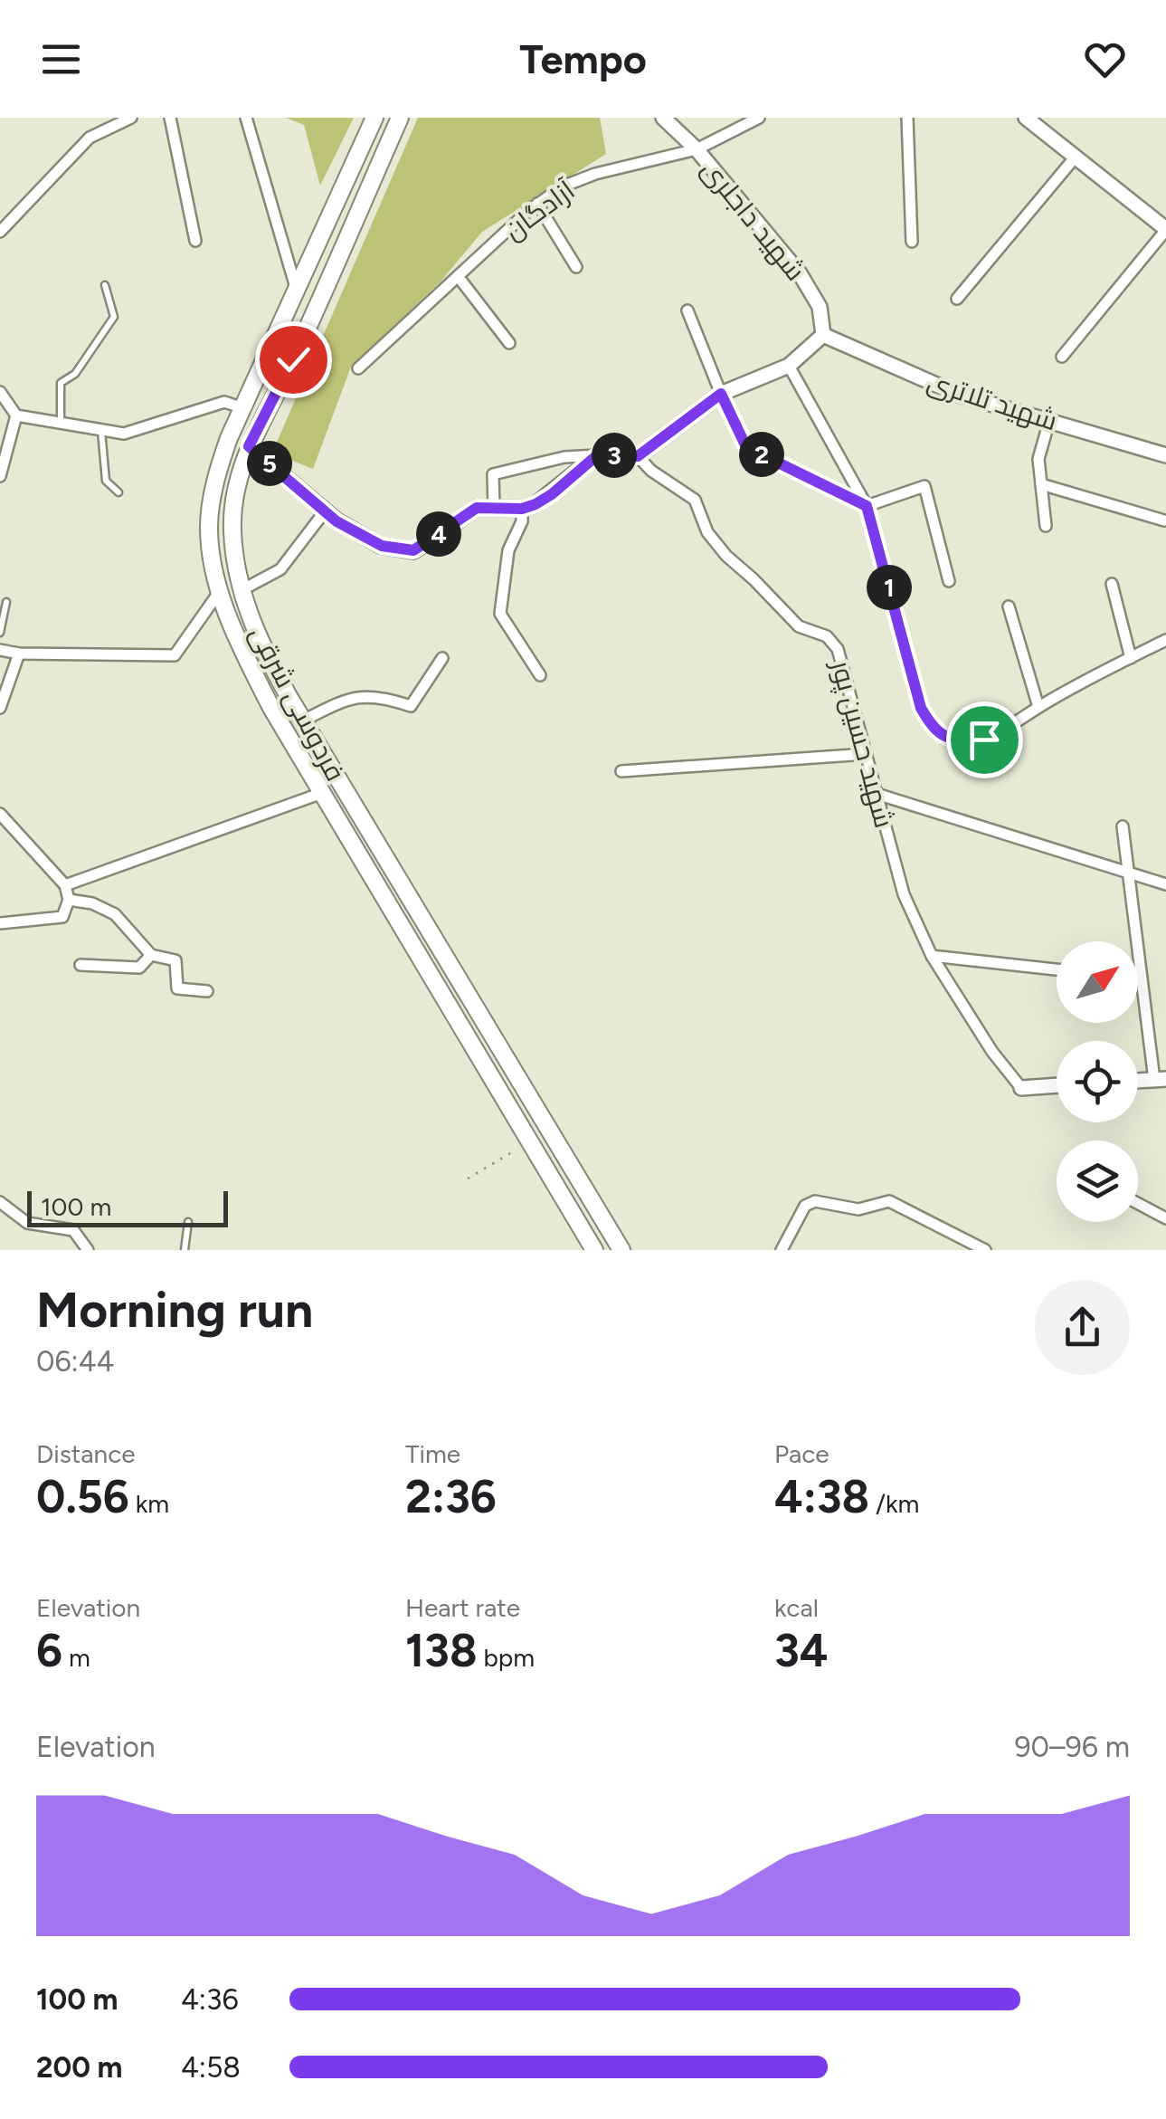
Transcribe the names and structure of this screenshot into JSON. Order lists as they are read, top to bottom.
{
  "streets": {
    "main road": ["فردوسی شرقی"],
    "street": [
      "آزادگان",
      "شهید داجلری",
      "شهید تلاتری",
      "شهید حسین پور"
    ]
  },
  "crossings": [
    ["آزادگان", "شهید داجلری"],
    ["شهید داجلری", "شهید تلاتری"]
  ],
  "scale_bar": "100 m",
  "north": "top right",
  "page": {
    "header": "Tempo",
    "pins": [
      "2",
      "3",
      "5",
      "4",
      "1"
    ],
    "scale": "100 m",
    "heading": ["Morning run", "06:44"],
    "stats": [
      ["Distance", "0.56 km"],
      ["Time", "2:36"],
      ["Pace", "4:38 /km"],
      ["Elevation", "6 m"],
      ["Heart rate", "138 bpm"],
      ["kcal", "34"]
    ],
    "chart": ["Elevation", "90–96 m"],
    "list": [
      {
        "name": "100 m",
        "note": "4:36"
      },
      {
        "name": "200 m",
        "note": "4:58"
      }
    ]
  }
}
